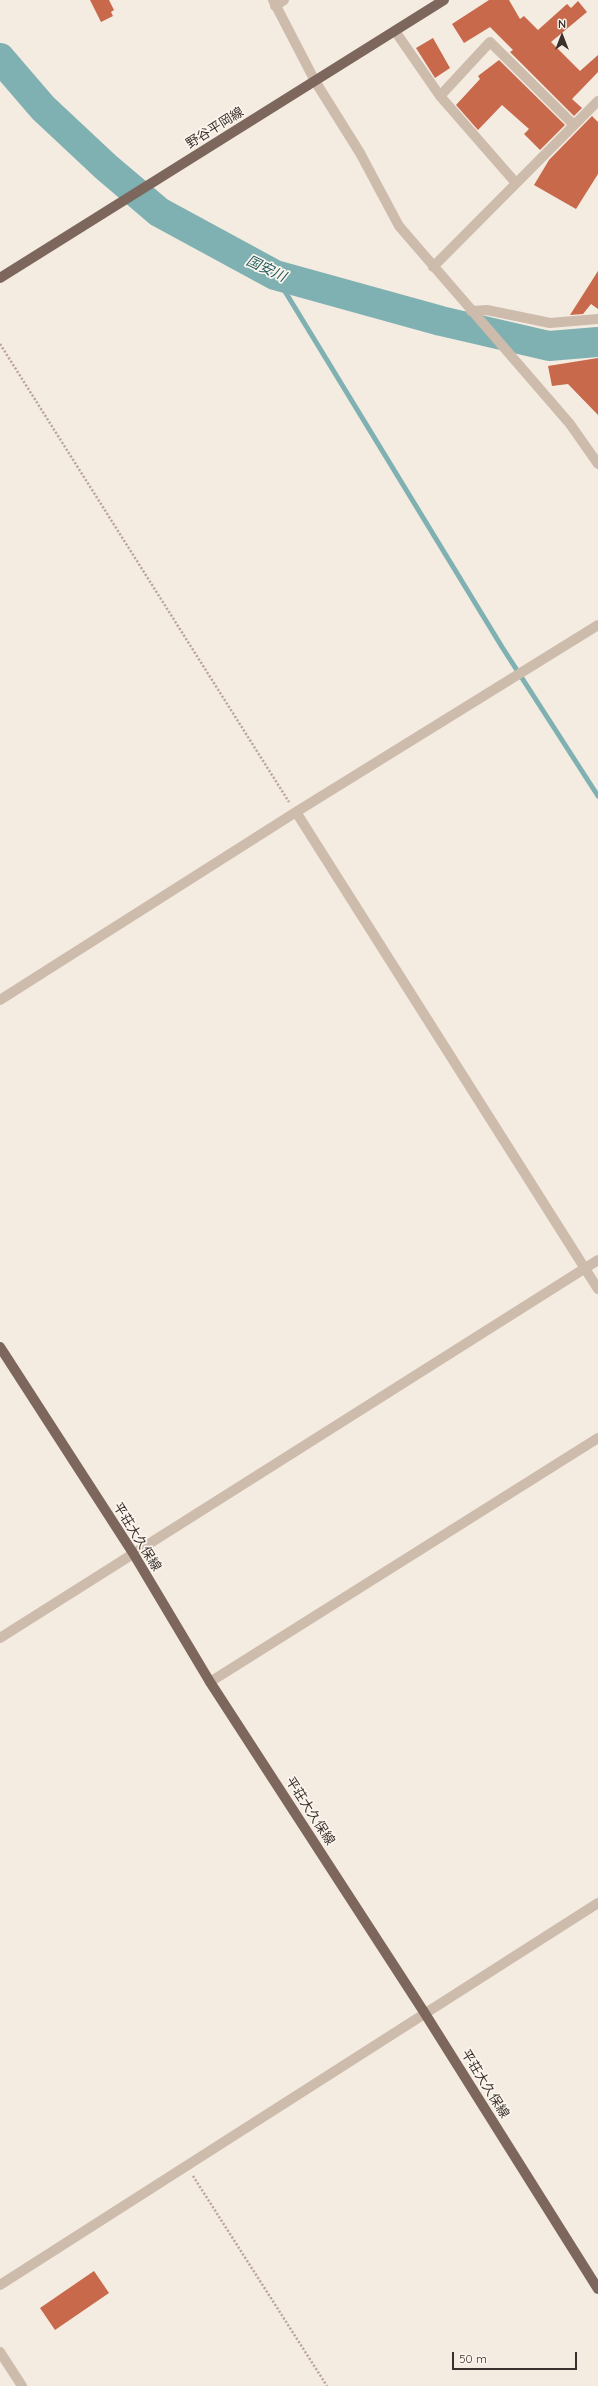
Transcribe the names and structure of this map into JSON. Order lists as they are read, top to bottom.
{
  "streets": {
    "main road": ["野谷平岡線", "平荘大久保線"]
  },
  "water": ["国安川"],
  "scale_bar": "50 m",
  "north": "top"
}
